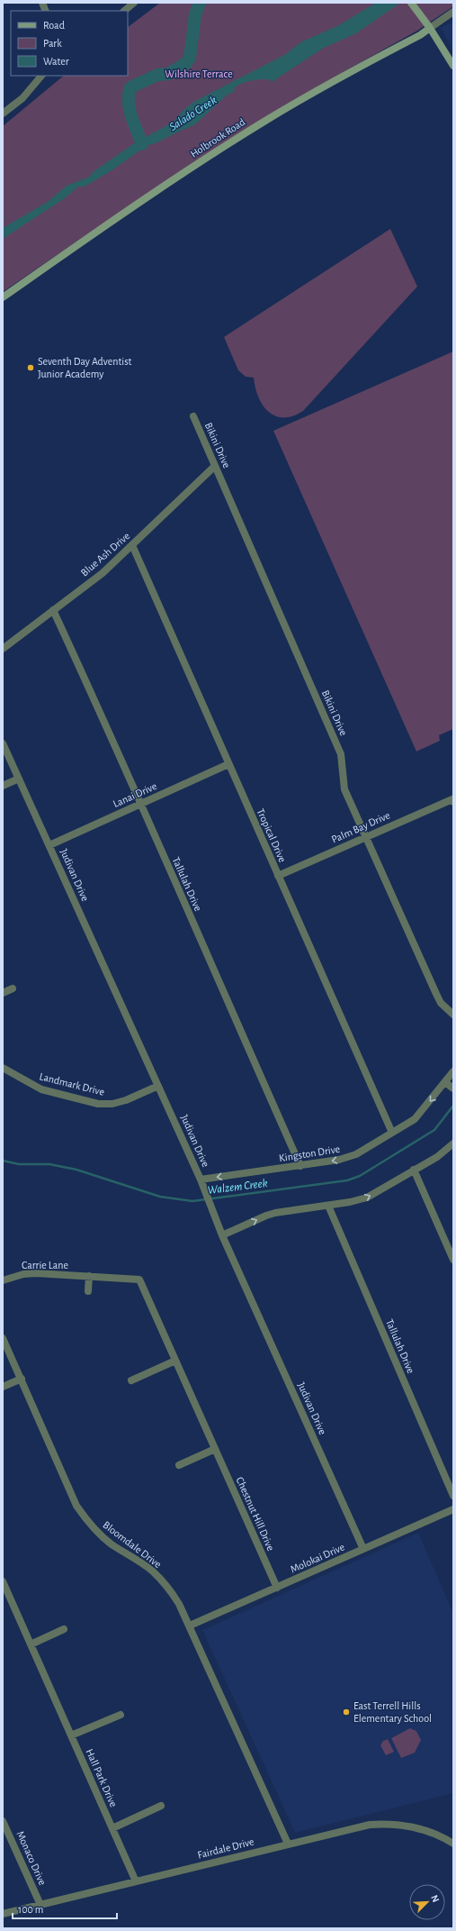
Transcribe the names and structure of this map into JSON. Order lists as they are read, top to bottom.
{
  "streets": {
    "street": [
      "Holbrook Road",
      "Bikini Drive",
      "Blue Ash Drive",
      "Lanai Drive",
      "Palm Bay Drive",
      "Tropical Drive",
      "Judivan Drive",
      "Tallulah Drive",
      "Landmark Drive",
      "Kingston Drive",
      "Carrie Lane",
      "Chestnut Hill Drive",
      "Bloomdale Drive",
      "Molokai Drive",
      "Hall Park Drive",
      "Fairdale Drive",
      "Monaco Drive"
    ]
  },
  "crossings": [
    ["Bikini Drive", "Blue Ash Drive"],
    ["Bikini Drive", "Palm Bay Drive"],
    ["Blue Ash Drive", "Tropical Drive"],
    ["Blue Ash Drive", "Tallulah Drive"],
    ["Lanai Drive", "Tropical Drive"],
    ["Lanai Drive", "Judivan Drive"],
    ["Lanai Drive", "Tallulah Drive"],
    ["Palm Bay Drive", "Tropical Drive"],
    ["Tropical Drive", "Kingston Drive"],
    ["Judivan Drive", "Landmark Drive"],
    ["Judivan Drive", "Kingston Drive"],
    ["Judivan Drive", "Molokai Drive"],
    ["Tallulah Drive", "Kingston Drive"],
    ["Carrie Lane", "Chestnut Hill Drive"],
    ["Chestnut Hill Drive", "Molokai Drive"],
    ["Bloomdale Drive", "Molokai Drive"],
    ["Bloomdale Drive", "Fairdale Drive"],
    ["Hall Park Drive", "Fairdale Drive"],
    ["Fairdale Drive", "Monaco Drive"]
  ],
  "water": ["Salado Creek", "Walzem Creek"],
  "parks": ["Wilshire Terrace"],
  "places": ["Seventh Day Adventist Junior Academy", "East Terrell Hills Elementary School"],
  "legend": ["Road", "Park", "Water"],
  "scale_bar": "100 m",
  "north": "top right"
}
